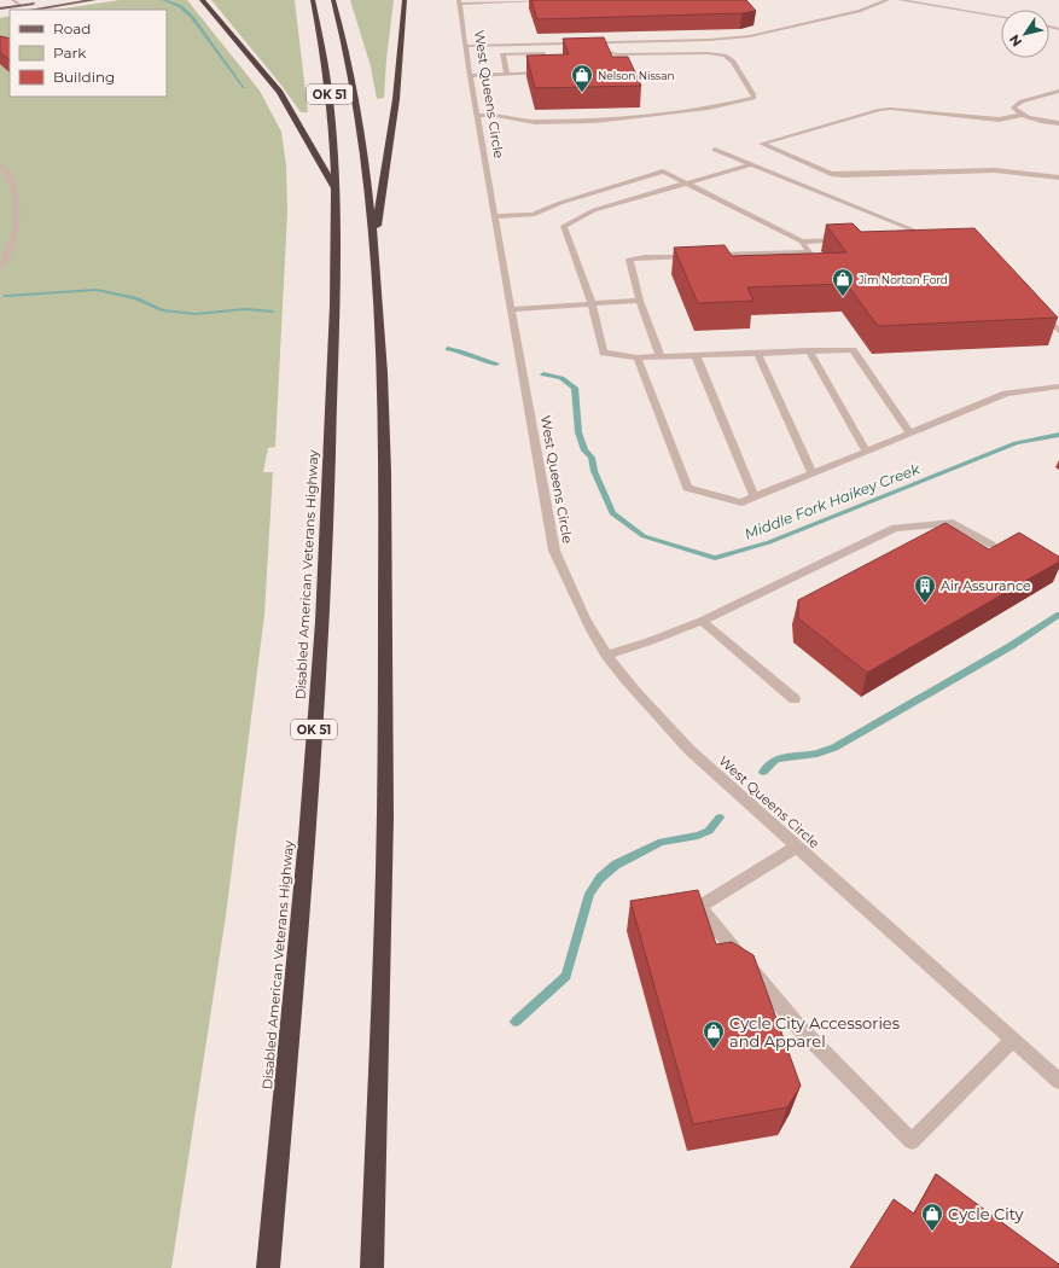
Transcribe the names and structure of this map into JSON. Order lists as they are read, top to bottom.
{
  "streets": {
    "highway": ["OK 51", "Disabled American Veterans Highway"],
    "street": ["West Queens Circle"]
  },
  "water": ["Middle Fork Haikey Creek"],
  "places": {
    "shop": [
      "Nelson Nissan",
      "Jim Norton Ford",
      "Cycle City Accessories and Apparel",
      "Cycle City"
    ],
    "building": ["Air Assurance"]
  },
  "legend": ["Road", "Park", "Building"],
  "north": "bottom left"
}
